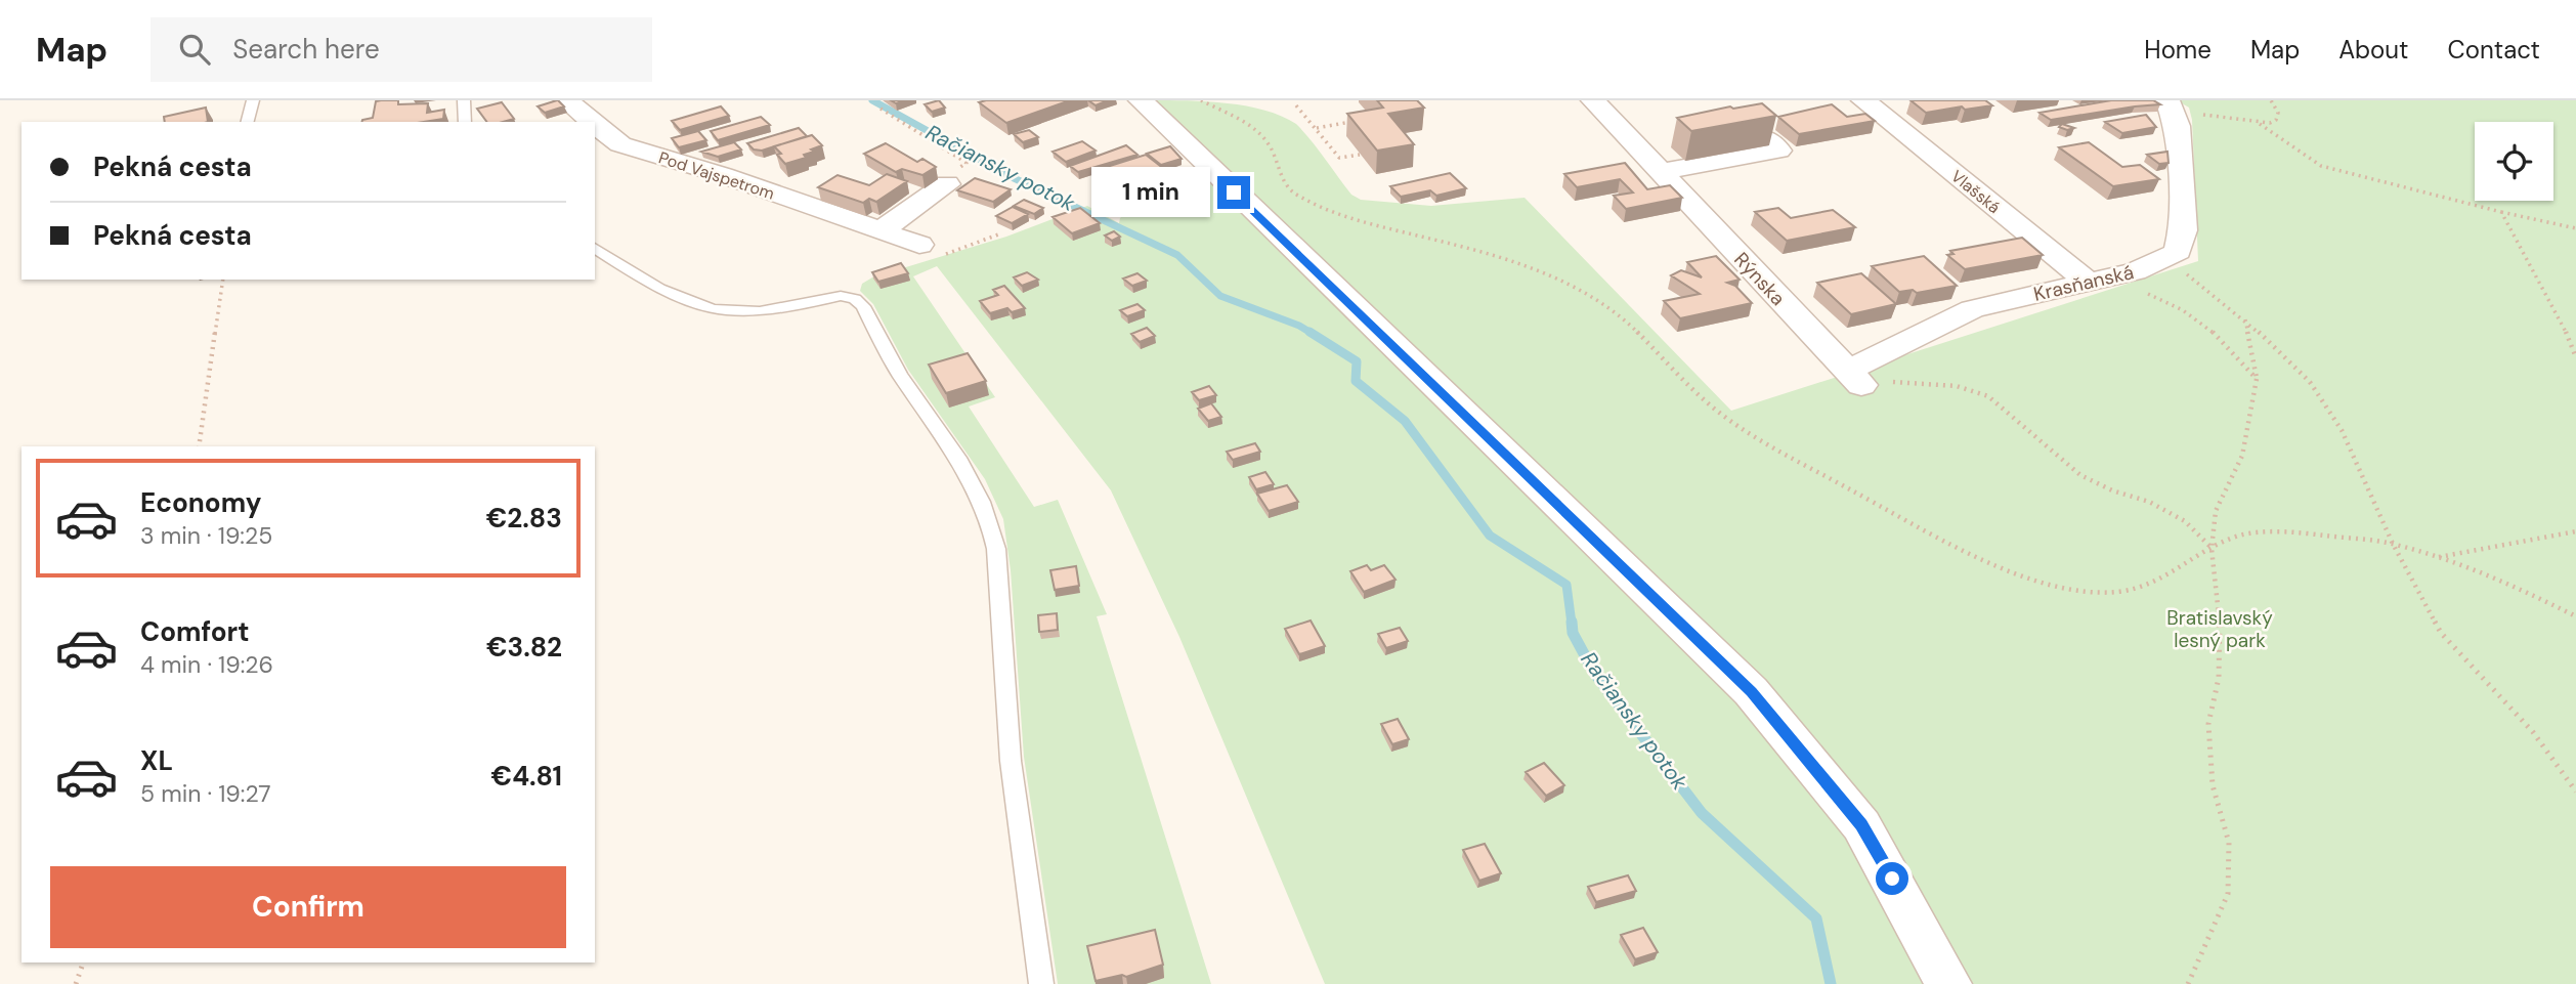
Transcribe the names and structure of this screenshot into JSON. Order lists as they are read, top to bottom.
{
  "streets": {
    "street": [
      "Pod Vajspetrom",
      "Vlašská",
      "Rýnska",
      "Krasňanská"
    ]
  },
  "crossings": [
    ["Vlašská", "Krasňanská"],
    ["Rýnska", "Krasňanská"]
  ],
  "water": ["Račiansky potok"],
  "parks": ["Bratislavský lesný park"],
  "page": {
    "header": "Map",
    "search": "Search here",
    "nav": [
      "Home",
      "Map",
      "About",
      "Contact"
    ],
    "banner": ["Pekná cesta", "Pekná cesta"],
    "bubble": "1 min",
    "list": [
      {
        "name": "Economy",
        "note": "3 min · 19:25",
        "value": "€2.83"
      },
      {
        "name": "Comfort",
        "note": "4 min · 19:26",
        "value": "€3.82"
      },
      {
        "name": "XL",
        "note": "5 min · 19:27",
        "value": "€4.81"
      }
    ],
    "buttons": "Confirm"
  }
}
